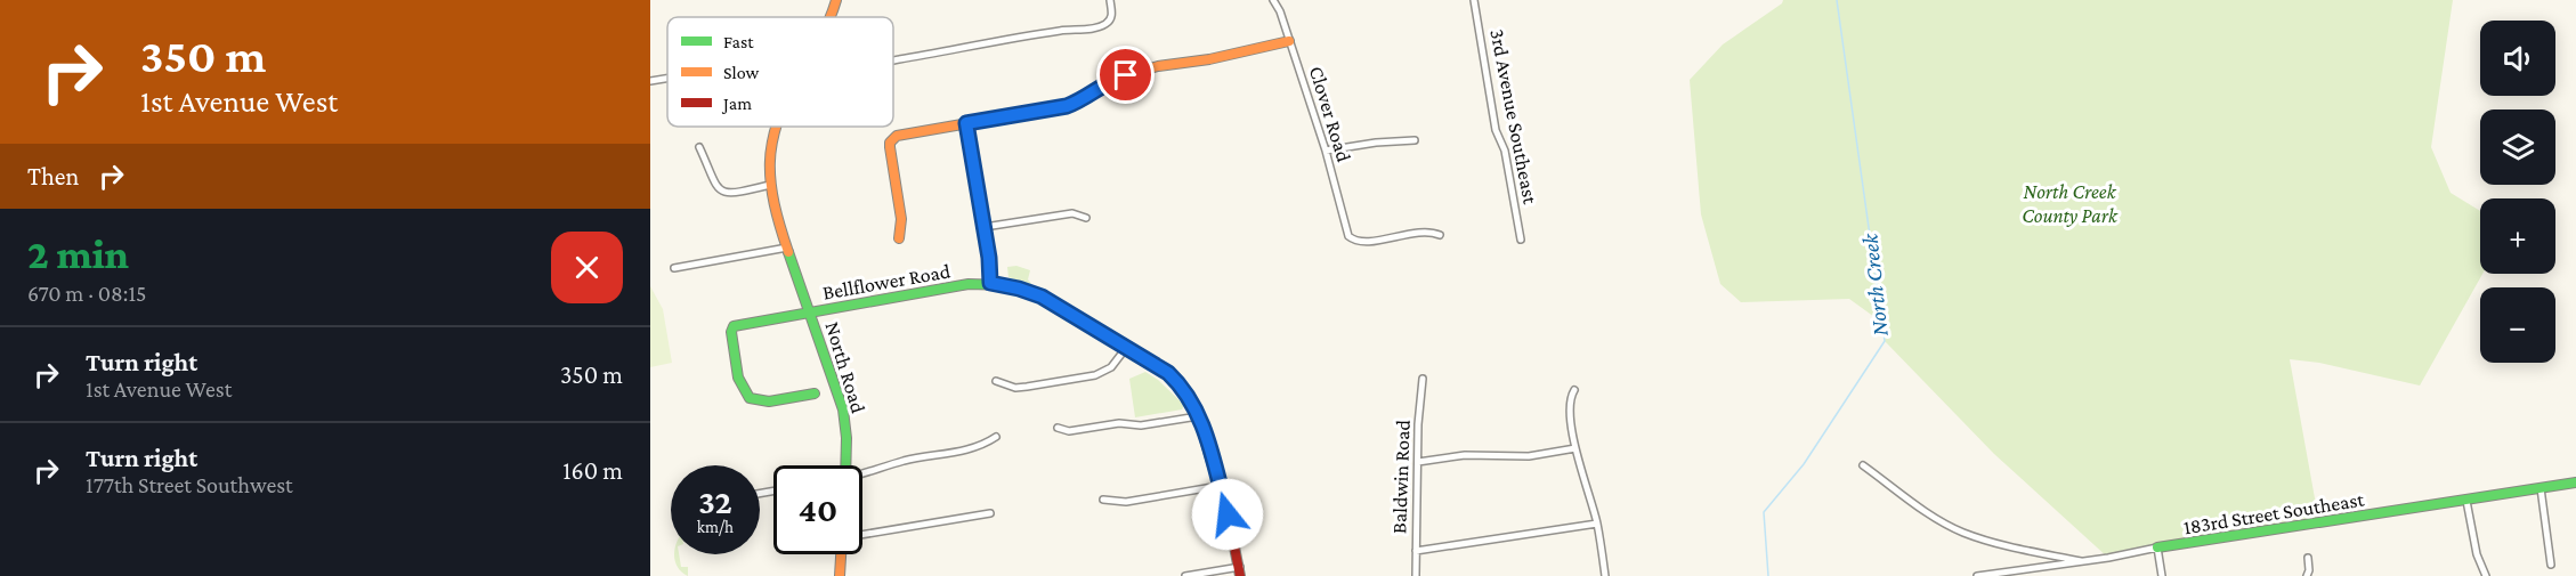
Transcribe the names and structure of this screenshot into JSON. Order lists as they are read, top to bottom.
{
  "streets": {
    "street": [
      "Clover Road",
      "3rd Avenue Southeast",
      "Bellflower Road",
      "North Road",
      "Baldwin Road",
      "183rd Street Southeast"
    ]
  },
  "crossings": [
    ["Bellflower Road", "North Road"]
  ],
  "water": ["North Creek"],
  "parks": ["North Creek County Park"],
  "legend": ["Fast", "Slow", "Jam"],
  "page": {
    "turn": ["350 m", "1st Avenue West"],
    "map_buttons": ["+", "−"],
    "then": "Then",
    "heading": ["2 min", "670 m · 08:15"],
    "list": [
      {
        "name": "Turn right",
        "note": "1st Avenue West",
        "value": "350 m"
      },
      {
        "name": "Turn right",
        "note": "177th Street Southwest",
        "value": "160 m"
      }
    ],
    "speed": "32 km/h",
    "limit": "40"
  }
}
